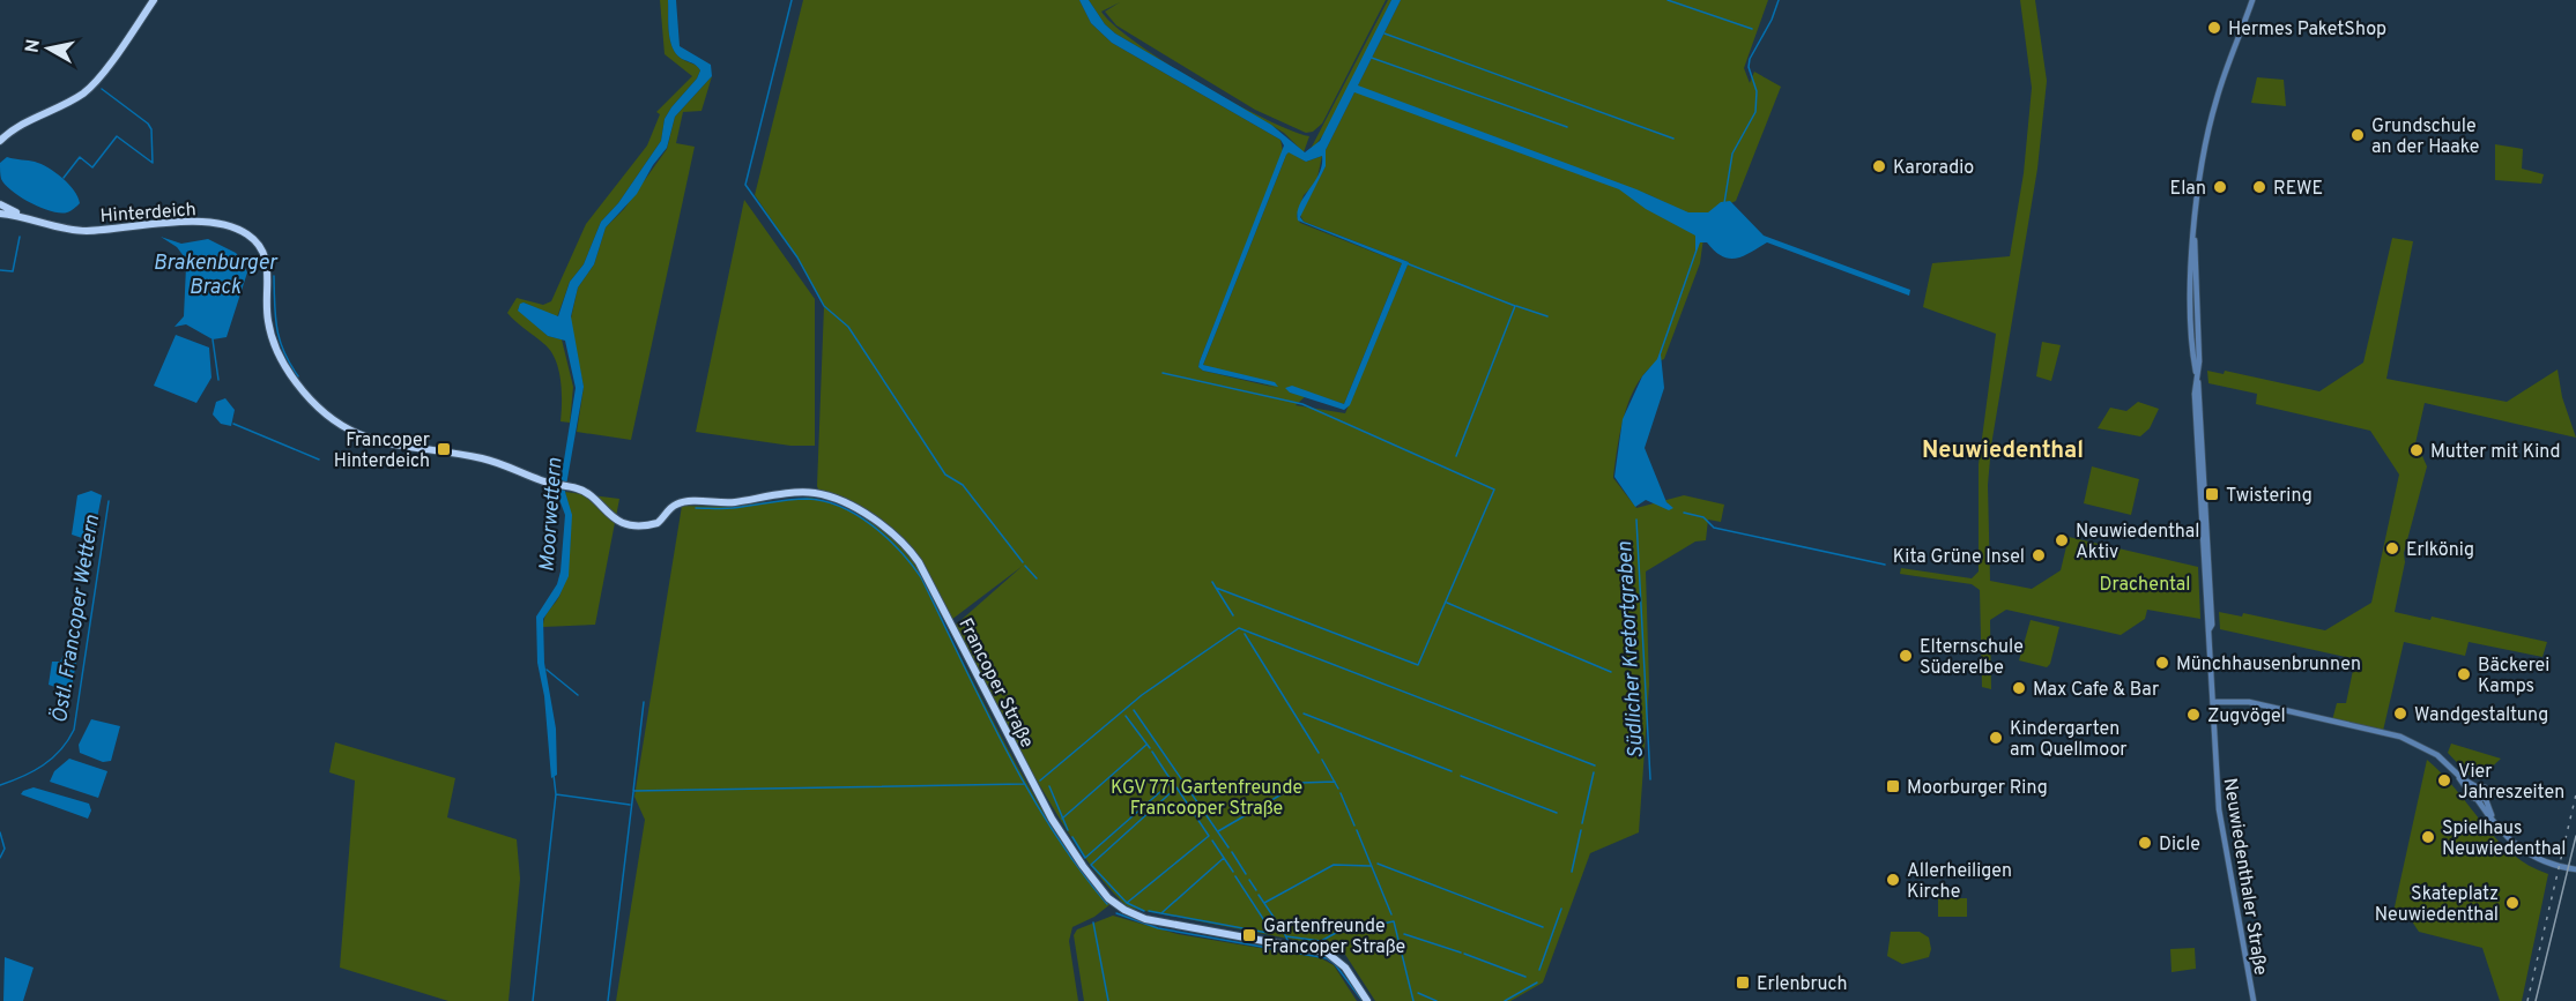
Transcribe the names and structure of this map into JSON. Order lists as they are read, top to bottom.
{
  "streets": {
    "main road": ["Hinterdeich", "Francoper Straße"],
    "street": ["Neuwiedenthaler Straße"]
  },
  "crossings": [
    ["Hinterdeich", "Francoper Straße"]
  ],
  "districts": ["Neuwiedenthal"],
  "water": [
    "Brakenburger Brack",
    "Moorwettern",
    "Östl. Francoper Wettern",
    "Südlicher Kretortgraben"
  ],
  "parks": ["Drachental", "KGV 771 Gartenfreunde Francooper Straße"],
  "places": {
    "other": [
      "Hermes PaketShop",
      "Grundschule an der Haake",
      "Karoradio",
      "Elan",
      "REWE",
      "Mutter mit Kind",
      "Neuwiedenthal Aktiv",
      "Erlkönig",
      "Kita Grüne Insel",
      "Elternschule Süderelbe",
      "Münchhausenbrunnen",
      "Bäckerei Kamps",
      "Max Cafe & Bar",
      "Wandgestaltung",
      "Zugvögel",
      "Kindergarten am Quellmoor",
      "Vier Jahreszeiten",
      "Spielhaus Neuwiedenthal",
      "Dicle",
      "Allerheiligen Kirche",
      "Skateplatz Neuwiedenthal"
    ],
    "transit": [
      "Francoper Hinterdeich",
      "Twistering",
      "Moorburger Ring",
      "Gartenfreunde Francoper Straße",
      "Erlenbruch"
    ]
  },
  "north": "left"
}
